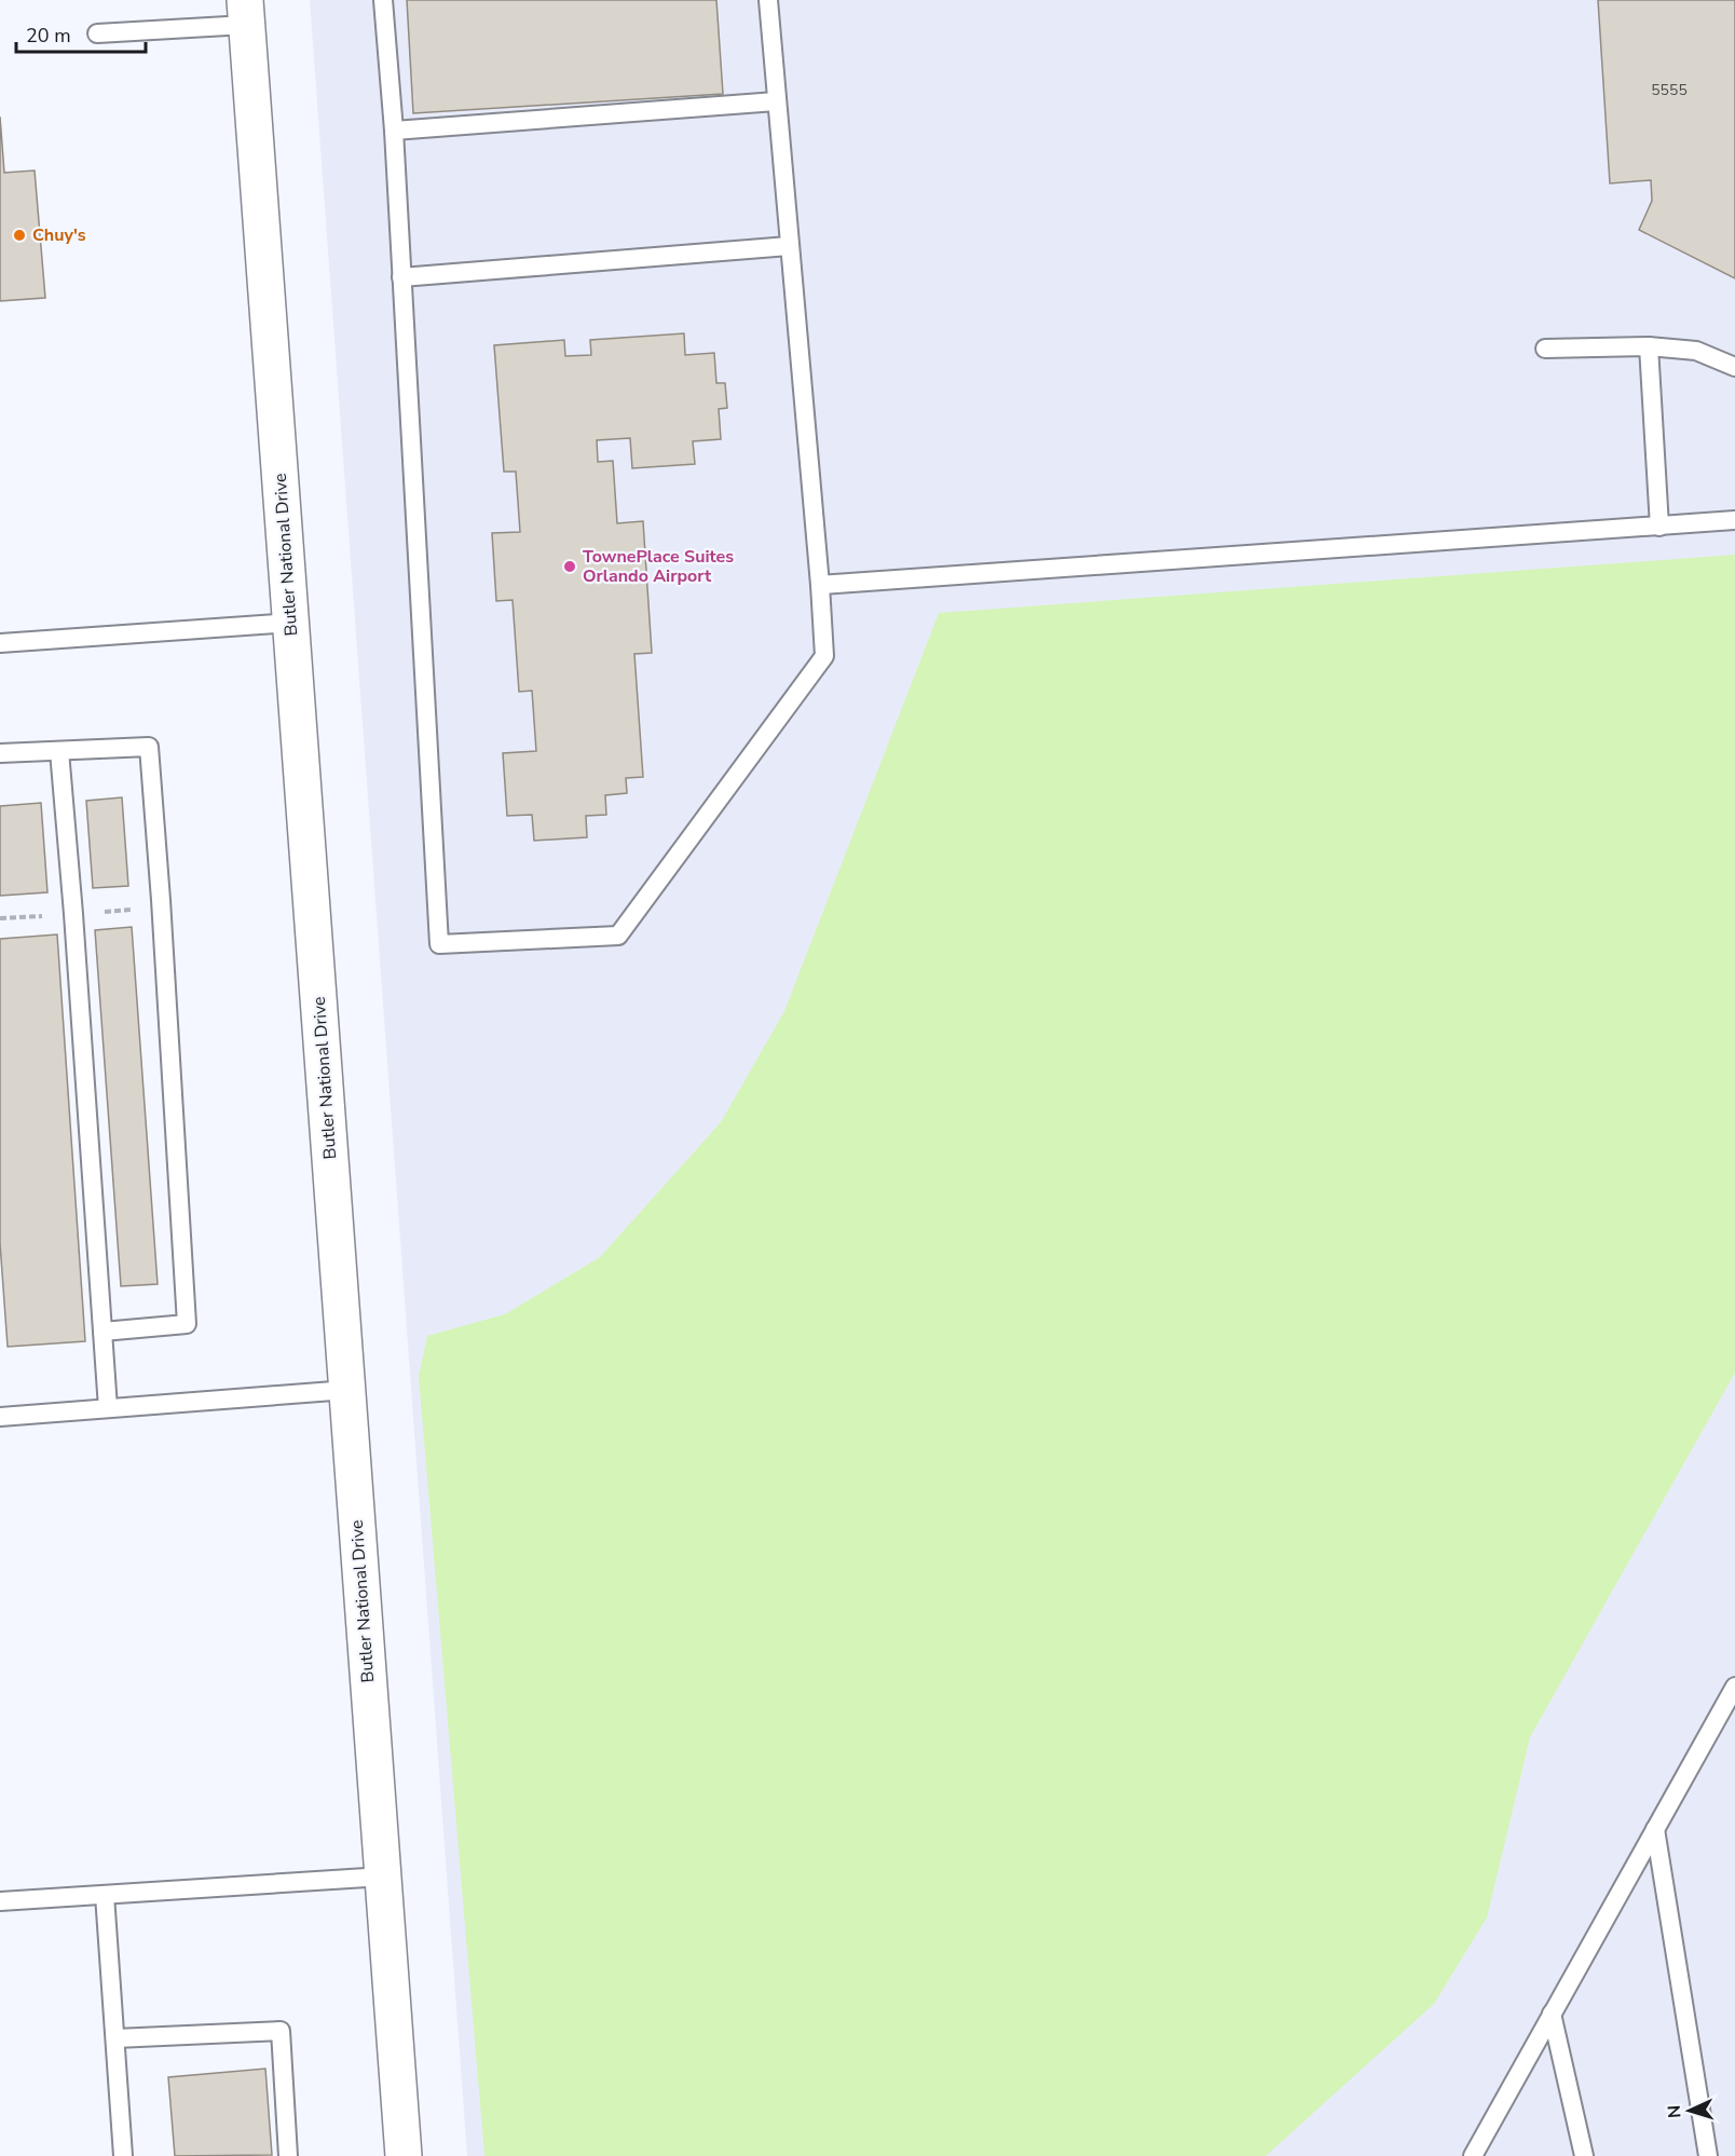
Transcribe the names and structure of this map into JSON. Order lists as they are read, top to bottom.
{
  "streets": {
    "street": ["Butler National Drive"]
  },
  "places": ["Chuy's", "TownePlace Suites Orlando Airport"],
  "house_numbers": ["5555"],
  "scale_bar": "20 m",
  "north": "left"
}
